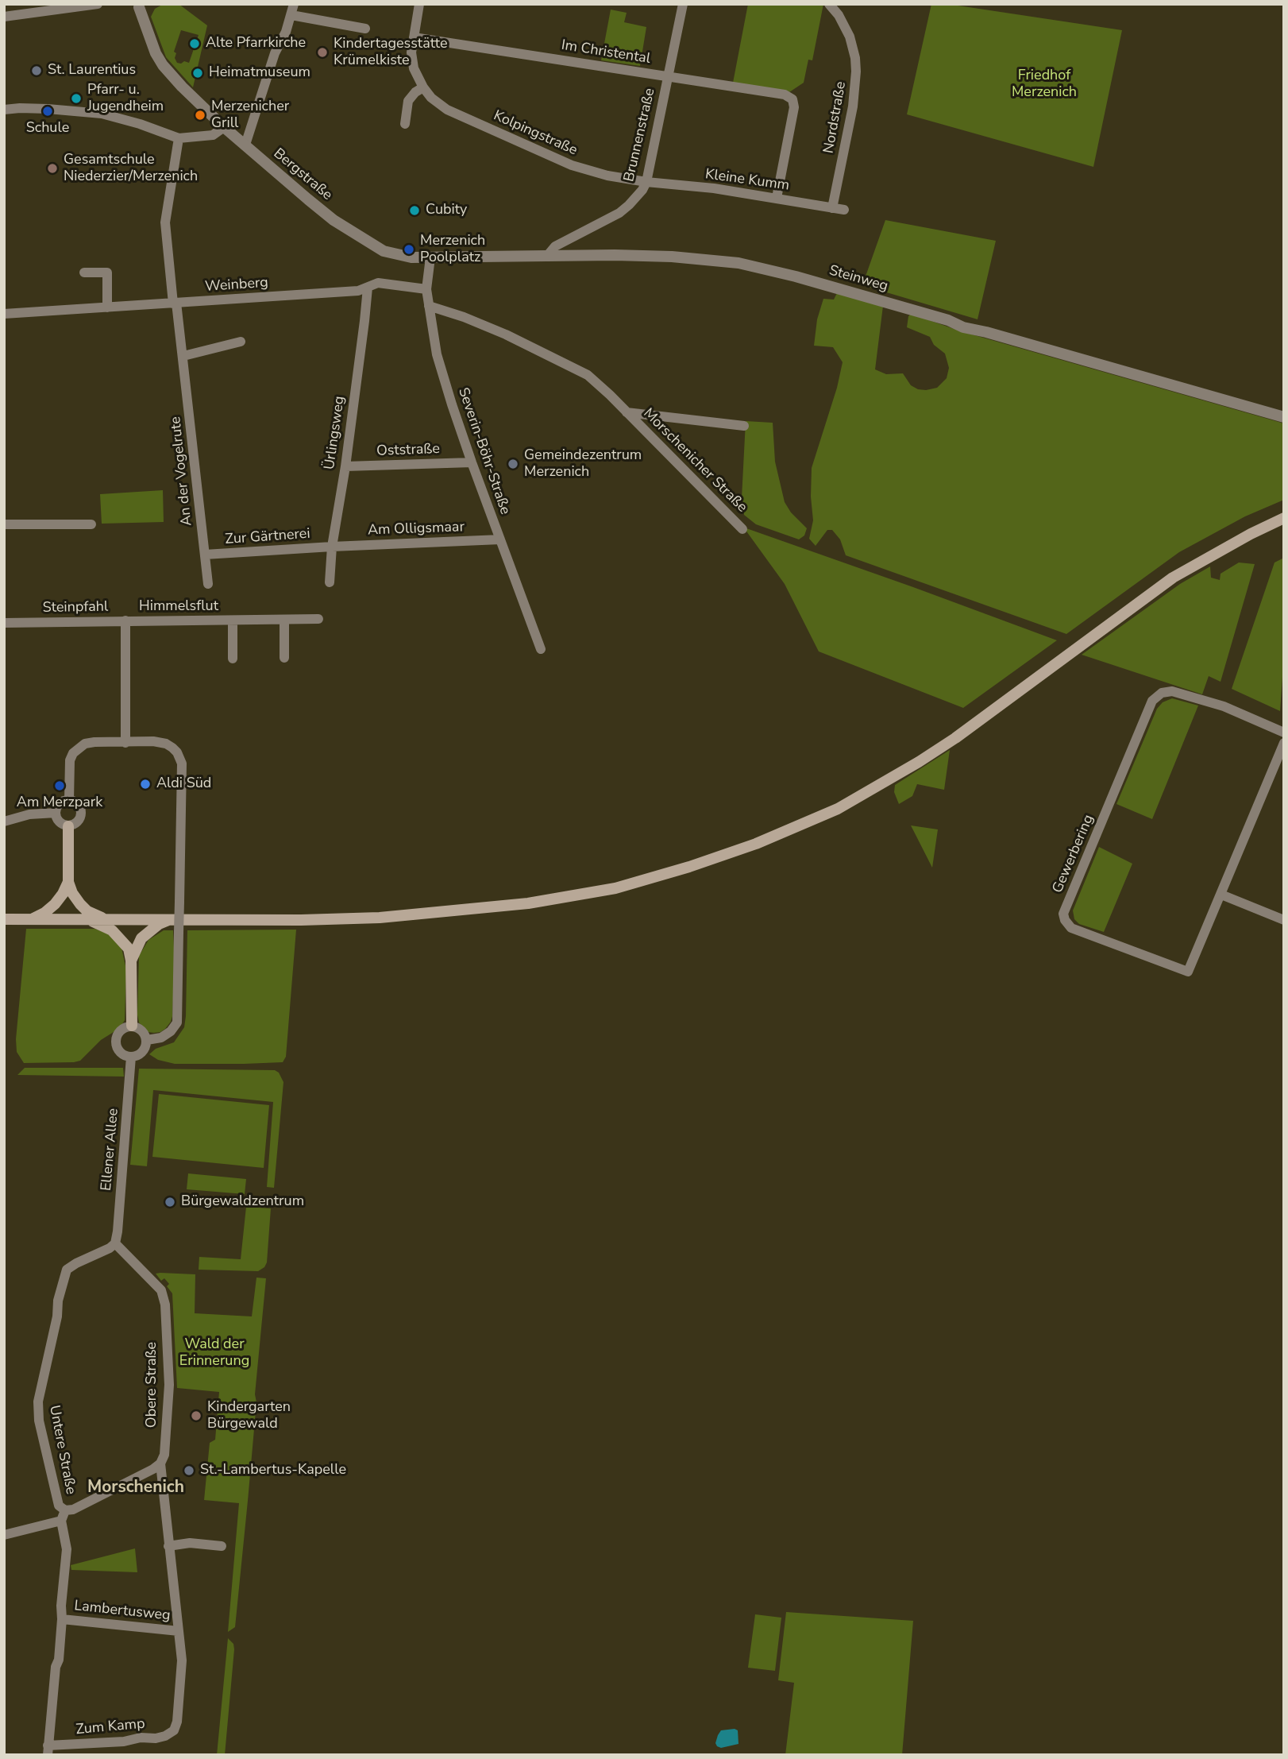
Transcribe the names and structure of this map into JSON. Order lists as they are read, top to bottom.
{
  "streets": {
    "street": [
      "Im Christental",
      "Nordstraße",
      "Kolpingstraße",
      "Brunnenstraße",
      "Bergstraße",
      "Kleine Kumm",
      "Steinweg",
      "Weinberg",
      "Ürlingsweg",
      "Oststraße",
      "Severin-Böhr-Straße",
      "Morschenicher Straße",
      "An der Vogelrute",
      "Am Olligsmaar",
      "Zur Gärtnerei",
      "Himmelsflut",
      "Steinpfahl",
      "Gewerbering",
      "Ellener Allee",
      "Obere Straße",
      "Untere Straße",
      "Lambertusweg",
      "Zum Kamp"
    ]
  },
  "crossings": [
    ["Im Christental", "Kolpingstraße"],
    ["Im Christental", "Brunnenstraße"],
    ["Im Christental", "Kleine Kumm"],
    ["Nordstraße", "Kleine Kumm"],
    ["Kolpingstraße", "Brunnenstraße"],
    ["Kolpingstraße", "Kleine Kumm"],
    ["Brunnenstraße", "Kleine Kumm"],
    ["Brunnenstraße", "Steinweg"],
    ["Bergstraße", "Steinweg"],
    ["Steinweg", "Severin-Böhr-Straße"],
    ["Weinberg", "Ürlingsweg"],
    ["Weinberg", "Severin-Böhr-Straße"],
    ["Weinberg", "An der Vogelrute"],
    ["Ürlingsweg", "Oststraße"],
    ["Ürlingsweg", "Am Olligsmaar"],
    ["Ürlingsweg", "Zur Gärtnerei"],
    ["Oststraße", "Severin-Böhr-Straße"],
    ["Severin-Böhr-Straße", "Morschenicher Straße"],
    ["Severin-Böhr-Straße", "Am Olligsmaar"],
    ["An der Vogelrute", "Zur Gärtnerei"],
    ["Am Olligsmaar", "Zur Gärtnerei"],
    ["Himmelsflut", "Steinpfahl"],
    ["Ellener Allee", "Obere Straße"],
    ["Ellener Allee", "Untere Straße"],
    ["Obere Straße", "Untere Straße"],
    ["Obere Straße", "Lambertusweg"],
    ["Obere Straße", "Zum Kamp"]
  ],
  "districts": ["Morschenich"],
  "parks": ["Friedhof Merzenich", "Wald der Erinnerung"],
  "places": [
    "Alte Pfarrkirche",
    "Kindertagesstätte Krümelkiste",
    "St. Laurentius",
    "Heimatmuseum",
    "Pfarr- u. Jugendheim",
    "Schule",
    "Merzenicher Grill",
    "Gesamtschule Niederzier/Merzenich",
    "Cubity",
    "Merzenich Poolplatz",
    "Gemeindezentrum Merzenich",
    "Aldi Süd",
    "Am Merzpark",
    "Bürgewaldzentrum",
    "Kindergarten Bürgewald",
    "St.-Lambertus-Kapelle"
  ]
}
